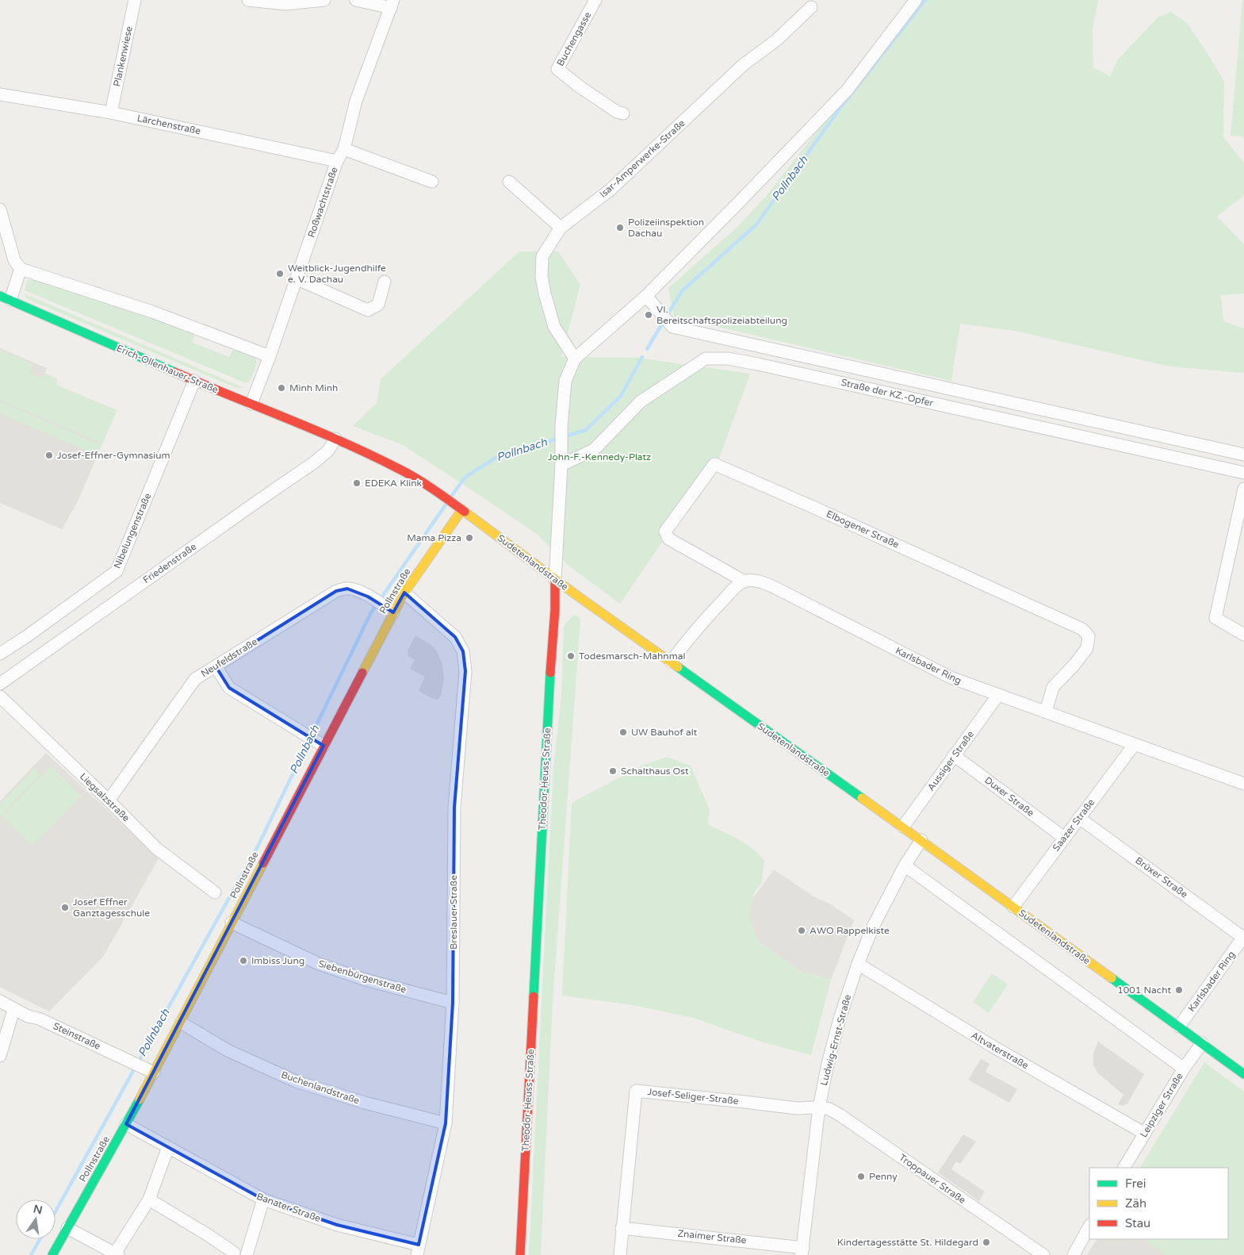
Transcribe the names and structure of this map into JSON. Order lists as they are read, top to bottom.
{
  "streets": {
    "street": [
      "Buchengasse",
      "Plankenwiese",
      "Lärchenstraße",
      "Isar-Amperwerke-Straße",
      "Roßwachtstraße",
      "Erich-Ollenhauer-Straße",
      "Straße der KZ.-Opfer",
      "Elbogener Straße",
      "Nibelungenstraße",
      "Sudetenlandstraße",
      "Friedenstraße",
      "Pollnstraße",
      "Neufeldstraße",
      "Karlsbader Ring",
      "Aussiger Straße",
      "Theodor-Heuss-Straße",
      "Duxer Straße",
      "Liegsalzstraße",
      "Saazer Straße",
      "Brüxer Straße",
      "Breslauer Straße",
      "Siebenbürgenstraße",
      "Steinstraße",
      "Ludwig-Ernst-Straße",
      "Altvaterstraße",
      "Buchenlandstraße",
      "Josef-Seliger-Straße",
      "Leipziger Straße",
      "Troppauer Straße",
      "Banater Straße",
      "Znaimer Straße"
    ]
  },
  "crossings": [
    ["Plankenwiese", "Lärchenstraße"],
    ["Lärchenstraße", "Roßwachtstraße"],
    ["Isar-Amperwerke-Straße", "Theodor-Heuss-Straße"],
    ["Roßwachtstraße", "Erich-Ollenhauer-Straße"],
    ["Erich-Ollenhauer-Straße", "Nibelungenstraße"],
    ["Erich-Ollenhauer-Straße", "Sudetenlandstraße"],
    ["Erich-Ollenhauer-Straße", "Friedenstraße"],
    ["Straße der KZ.-Opfer", "Theodor-Heuss-Straße"],
    ["Elbogener Straße", "Karlsbader Ring"],
    ["Sudetenlandstraße", "Friedenstraße"],
    ["Sudetenlandstraße", "Pollnstraße"],
    ["Sudetenlandstraße", "Karlsbader Ring"],
    ["Sudetenlandstraße", "Aussiger Straße"],
    ["Sudetenlandstraße", "Theodor-Heuss-Straße"],
    ["Sudetenlandstraße", "Saazer Straße"],
    ["Sudetenlandstraße", "Ludwig-Ernst-Straße"],
    ["Sudetenlandstraße", "Leipziger Straße"],
    ["Pollnstraße", "Neufeldstraße"],
    ["Pollnstraße", "Breslauer Straße"],
    ["Pollnstraße", "Siebenbürgenstraße"],
    ["Pollnstraße", "Steinstraße"],
    ["Pollnstraße", "Buchenlandstraße"],
    ["Pollnstraße", "Banater Straße"],
    ["Neufeldstraße", "Liegsalzstraße"],
    ["Karlsbader Ring", "Aussiger Straße"],
    ["Karlsbader Ring", "Saazer Straße"],
    ["Karlsbader Ring", "Brüxer Straße"],
    ["Aussiger Straße", "Duxer Straße"],
    ["Duxer Straße", "Saazer Straße"],
    ["Saazer Straße", "Brüxer Straße"],
    ["Breslauer Straße", "Siebenbürgenstraße"],
    ["Breslauer Straße", "Buchenlandstraße"],
    ["Breslauer Straße", "Banater Straße"],
    ["Ludwig-Ernst-Straße", "Altvaterstraße"],
    ["Ludwig-Ernst-Straße", "Josef-Seliger-Straße"],
    ["Ludwig-Ernst-Straße", "Troppauer Straße"],
    ["Ludwig-Ernst-Straße", "Znaimer Straße"],
    ["Altvaterstraße", "Leipziger Straße"],
    ["Josef-Seliger-Straße", "Troppauer Straße"],
    ["Josef-Seliger-Straße", "Znaimer Straße"]
  ],
  "water": ["Pollnbach"],
  "parks": ["John-F.-Kennedy-Platz"],
  "places": [
    "Polizeiinspektion Dachau",
    "Weitblick-Jugendhilfe e. V. Dachau",
    "VI. Bereitschaftspolizeiabteilung",
    "Minh Minh",
    "Josef-Effner-Gymnasium",
    "EDEKA Klink",
    "Mama Pizza",
    "Todesmarsch-Mahnmal",
    "UW Bauhof alt",
    "Schalthaus Ost",
    "Josef Effner Ganztagesschule",
    "AWO Rappelkiste",
    "Imbiss Jung",
    "1001 Nacht",
    "Penny",
    "Kindertagesstätte St. Hildegard"
  ],
  "legend": ["Frei", "Zäh", "Stau"],
  "north": "top"
}
